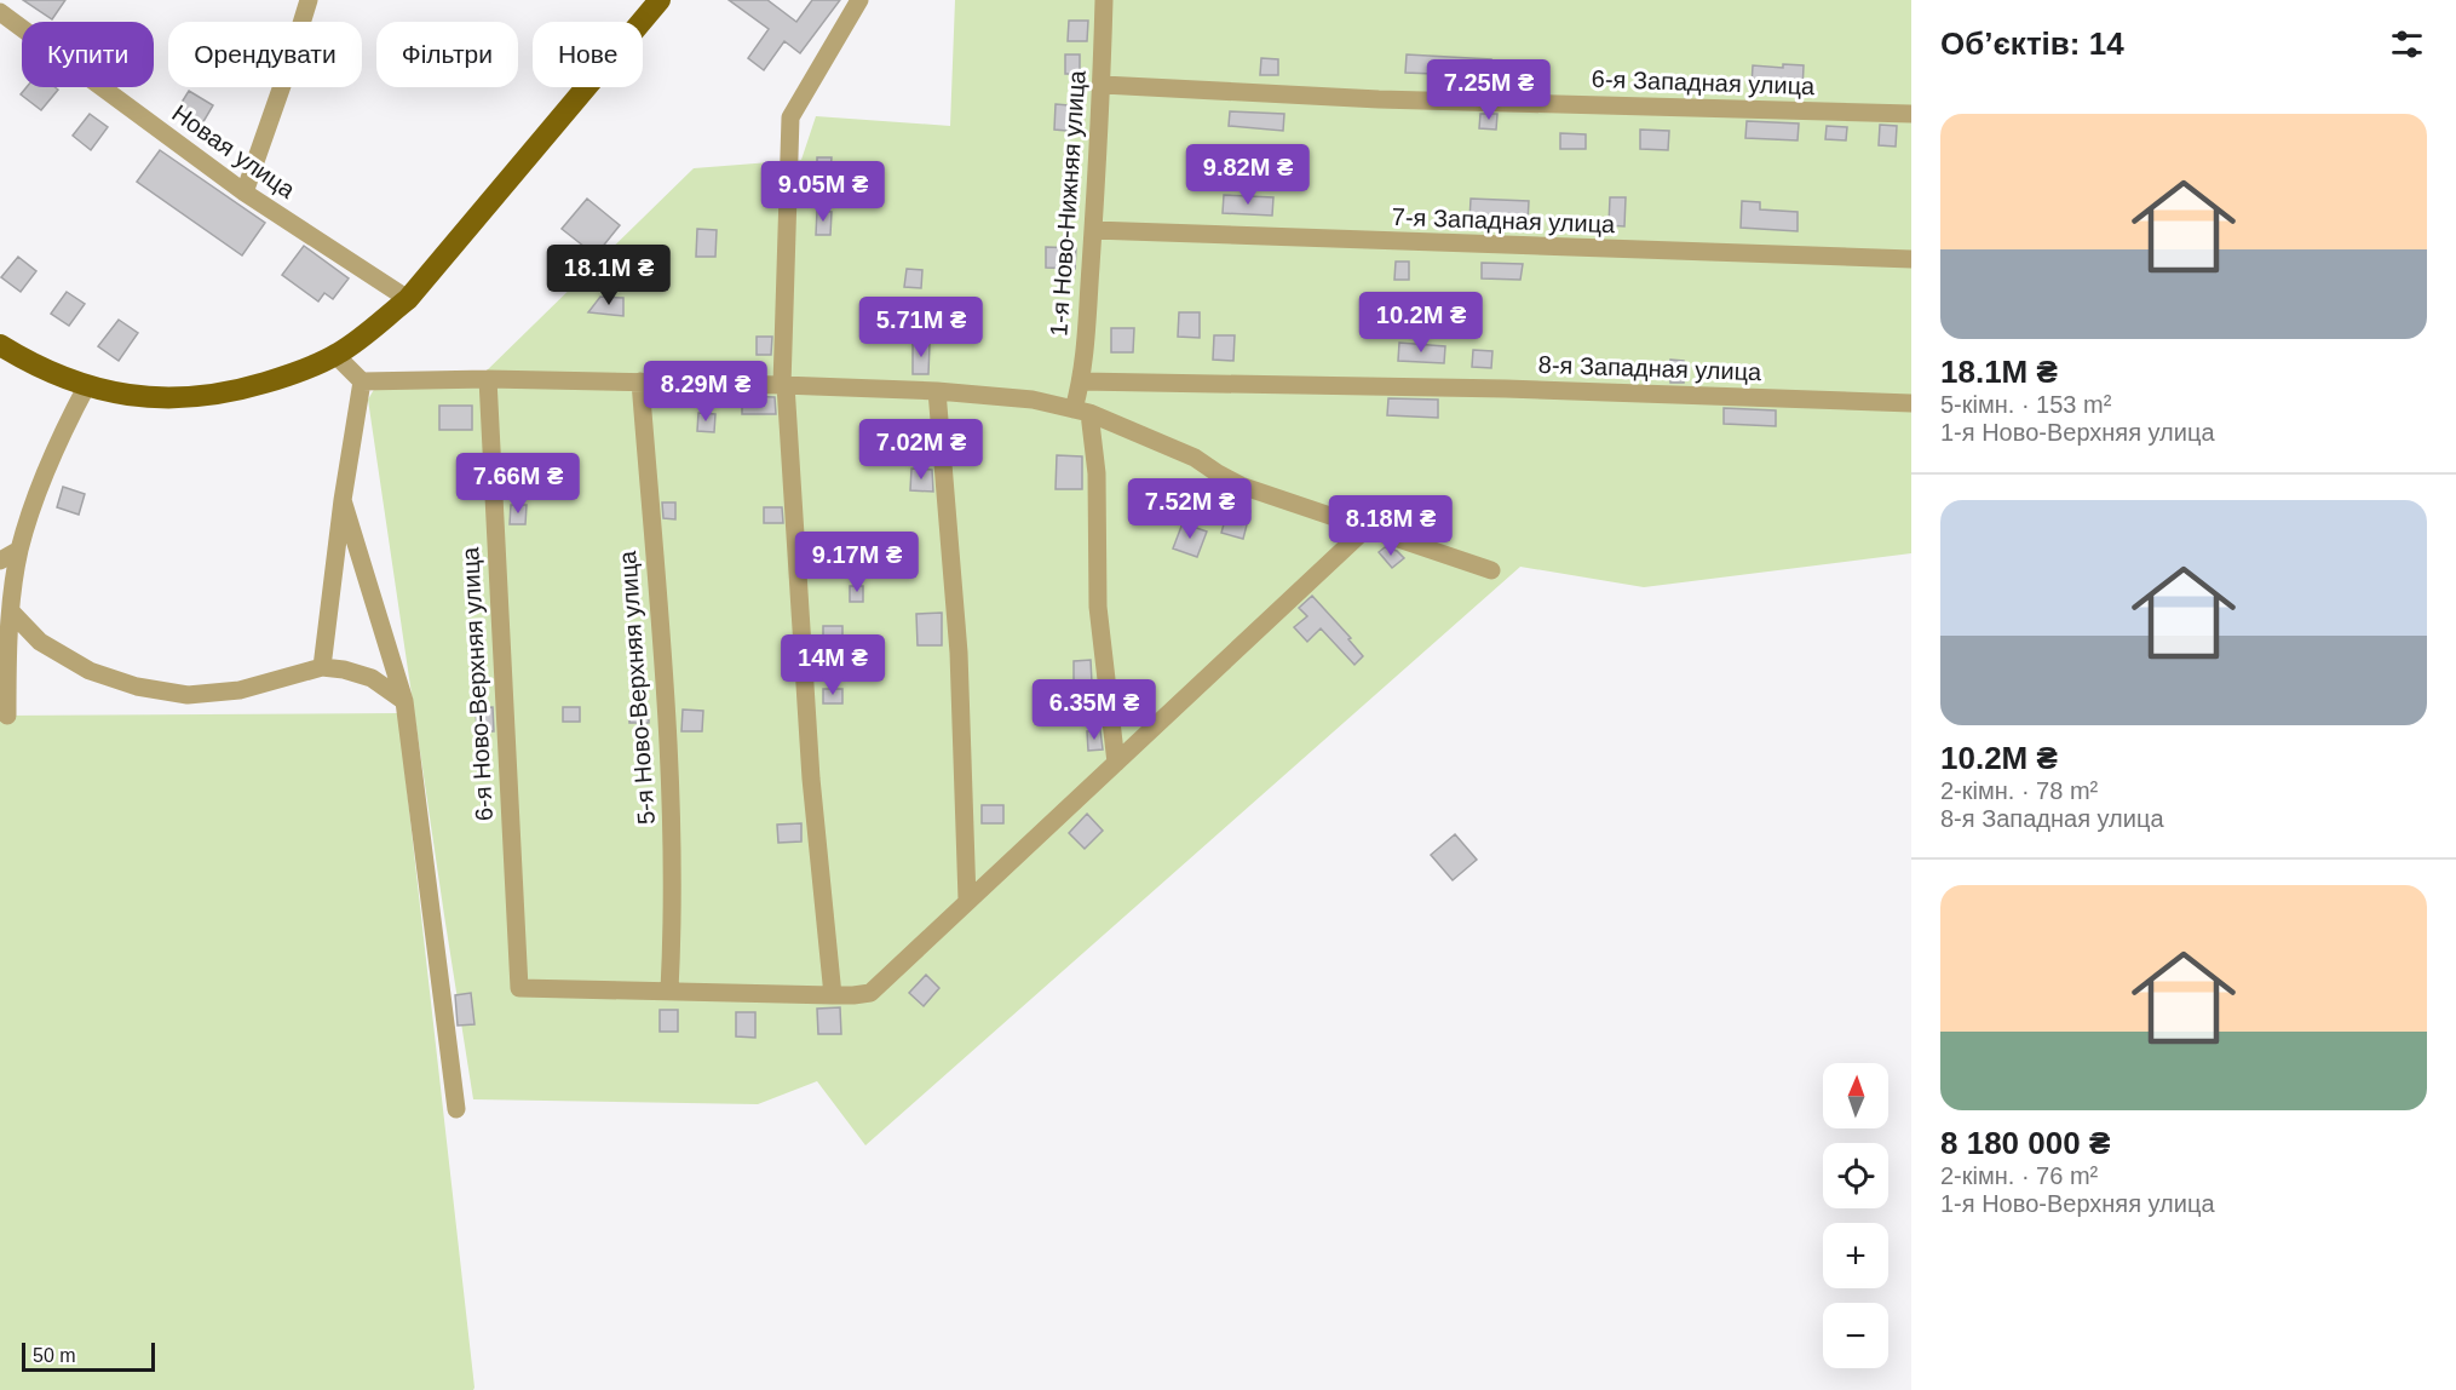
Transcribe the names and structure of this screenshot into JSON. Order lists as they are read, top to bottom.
{
  "streets": {
    "street": [
      "6-я Западная улица",
      "Новая улица",
      "1-я Ново-Нижняя улица",
      "7-я Западная улица",
      "8-я Западная улица",
      "6-я Ново-Верхняя улица",
      "5-я Ново-Верхняя улица"
    ]
  },
  "crossings": [
    ["6-я Западная улица", "1-я Ново-Нижняя улица"],
    ["1-я Ново-Нижняя улица", "7-я Западная улица"],
    ["1-я Ново-Нижняя улица", "8-я Западная улица"],
    ["6-я Ново-Верхняя улица", "5-я Ново-Верхняя улица"]
  ],
  "scale_bar": "50 m",
  "north": "top",
  "page": {
    "heading": "Об’єктів: 14",
    "chip": [
      "Купити",
      "Орендувати",
      "Фільтри",
      "Нове"
    ],
    "price": [
      "7.25M ₴",
      "9.82M ₴",
      "9.05M ₴",
      "18.1M ₴",
      "10.2M ₴",
      "5.71M ₴",
      "8.29M ₴",
      "7.02M ₴",
      "7.66M ₴",
      "7.52M ₴",
      "8.18M ₴",
      "9.17M ₴",
      "14M ₴",
      "6.35M ₴"
    ],
    "list": [
      {
        "name": "18.1M ₴",
        "note": "5-кімн. · 153 m² · 1-я Ново-Верхняя улица"
      },
      {
        "name": "10.2M ₴",
        "note": "2-кімн. · 78 m² · 8-я Западная улица"
      },
      {
        "name": "8 180 000 ₴",
        "note": "2-кімн. · 76 m² · 1-я Ново-Верхняя улица"
      }
    ],
    "map_buttons": ["+", "−"],
    "scale": "50 m"
  }
}
